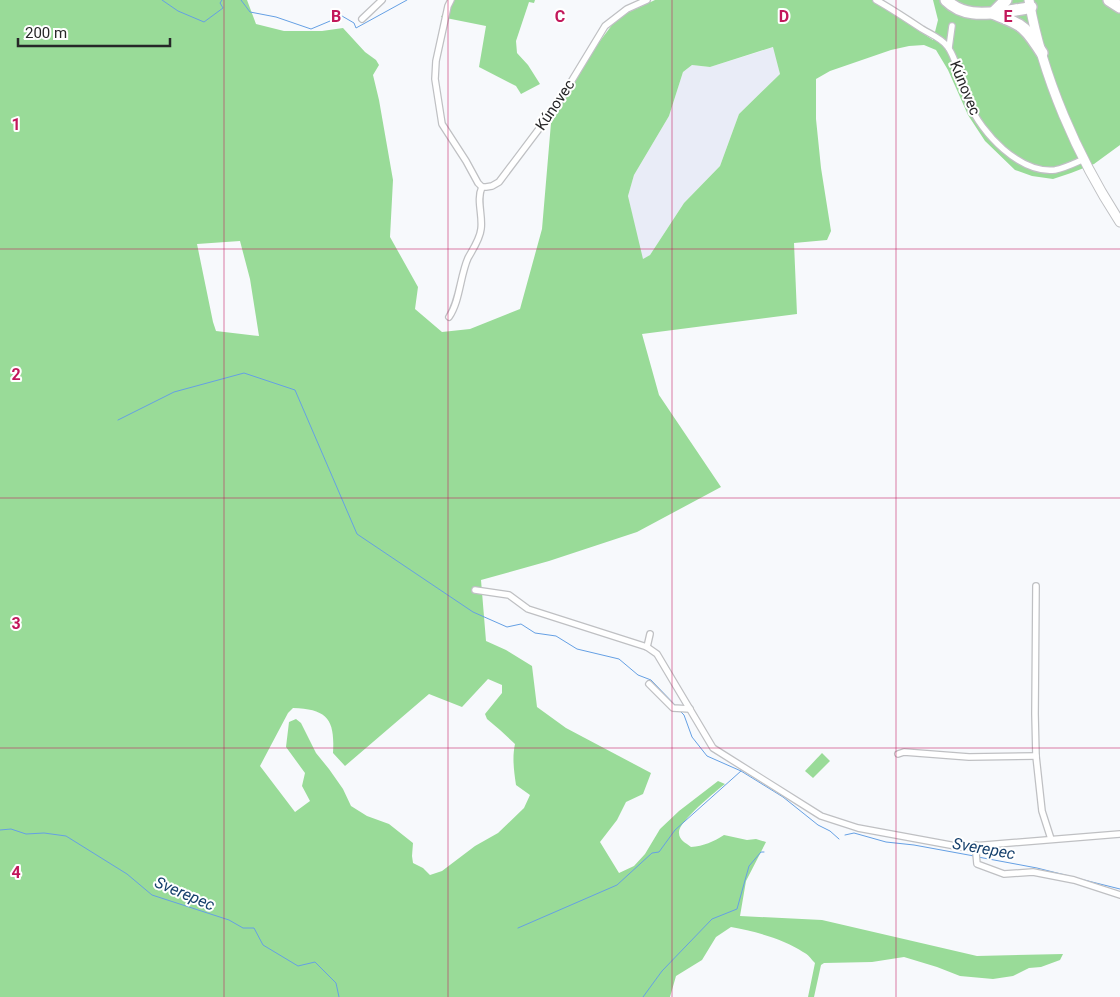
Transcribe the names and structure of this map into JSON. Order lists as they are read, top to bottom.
{
  "streets": {
    "street": ["Kúnovec"]
  },
  "water": ["Sverepec"],
  "scale_bar": "200 m",
  "grid": {
    "columns": [
      "B",
      "C",
      "D",
      "E"
    ],
    "rows": [
      "1",
      "2",
      "3",
      "4"
    ]
  }
}
